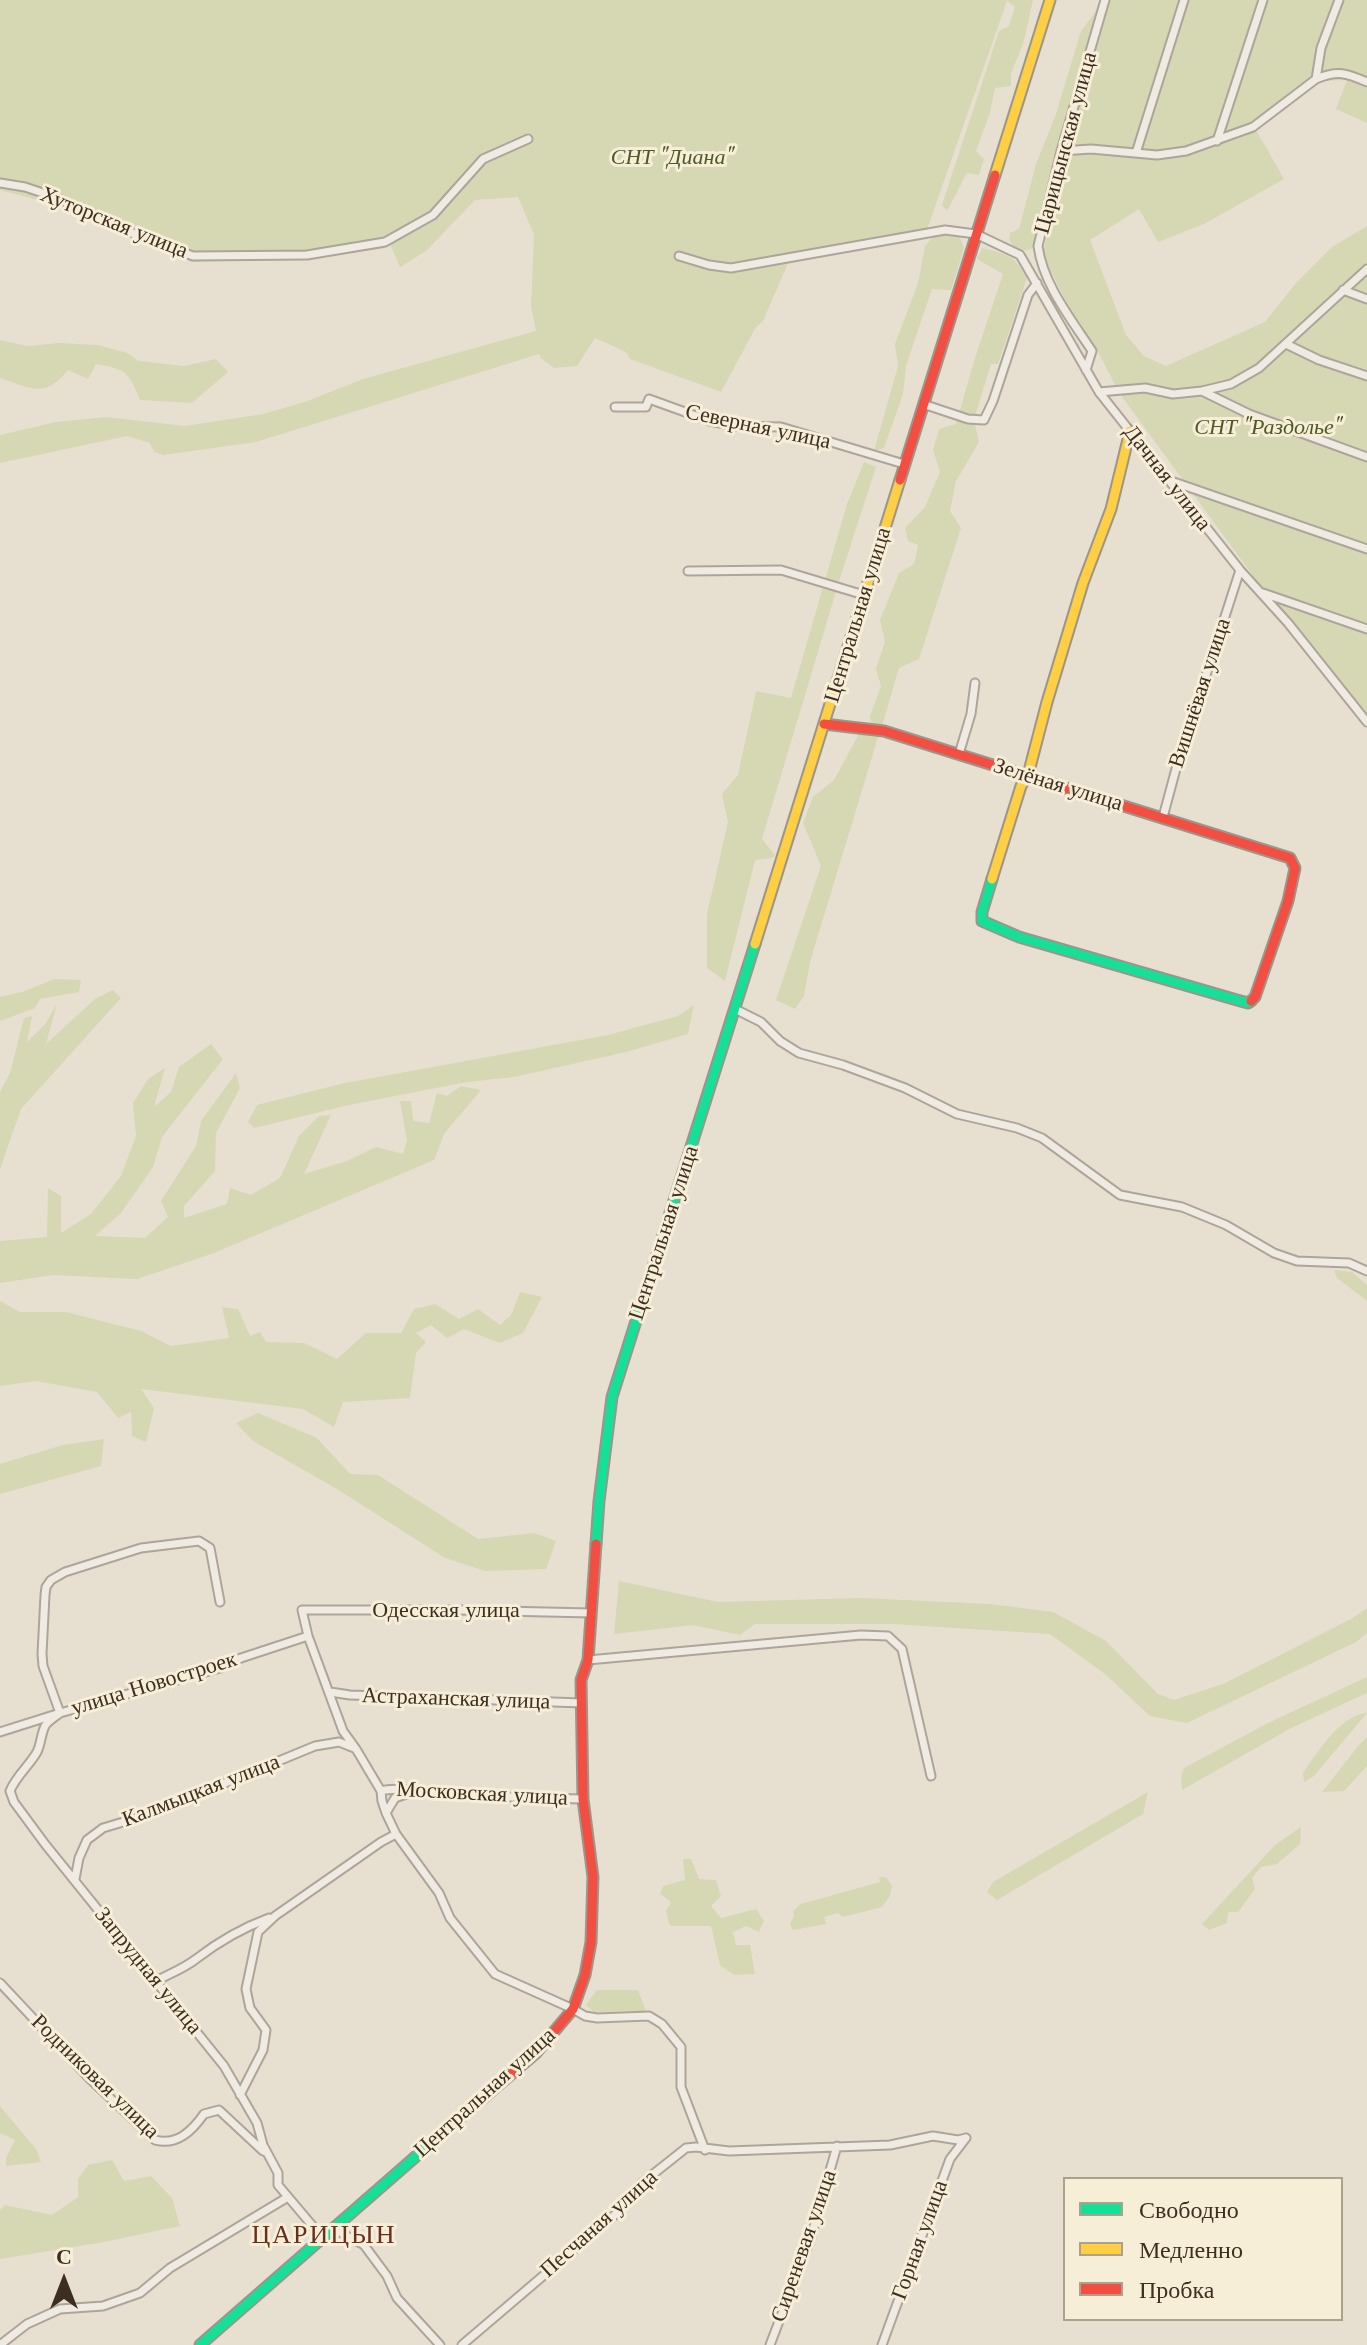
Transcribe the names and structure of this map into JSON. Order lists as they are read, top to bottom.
{
  "streets": {
    "street": [
      "Царицынская улица",
      "Хуторская улица",
      "Северная улица",
      "Дачная улица",
      "Центральная улица",
      "Вишнёвая улица",
      "Зелёная улица",
      "Одесская улица",
      "улица Новостроек",
      "Астраханская улица",
      "Калмыцкая улица",
      "Московская улица",
      "Запрудная улица",
      "Родниковая улица",
      "Песчаная улица",
      "Горная улица",
      "Сиреневая улица"
    ]
  },
  "crossings": [
    ["Царицынская улица", "Дачная улица"],
    ["Северная улица", "Центральная улица"],
    ["Дачная улица", "Центральная улица"],
    ["Дачная улица", "Вишнёвая улица"],
    ["Центральная улица", "Зелёная улица"],
    ["Центральная улица", "Одесская улица"],
    ["Центральная улица", "Астраханская улица"],
    ["Центральная улица", "Московская улица"],
    ["Центральная улица", "Запрудная улица"],
    ["Вишнёвая улица", "Зелёная улица"],
    ["Одесская улица", "улица Новостроек"],
    ["улица Новостроек", "Запрудная улица"],
    ["Калмыцкая улица", "Запрудная улица"],
    ["Запрудная улица", "Родниковая улица"],
    ["Песчаная улица", "Горная улица"],
    ["Песчаная улица", "Сиреневая улица"]
  ],
  "districts": ["ЦАРИЦЫН"],
  "parks": ["СНТ \"Диана\"", "СНТ \"Раздолье\""],
  "legend": ["Свободно", "Медленно", "Пробка"],
  "north": "top"
}
